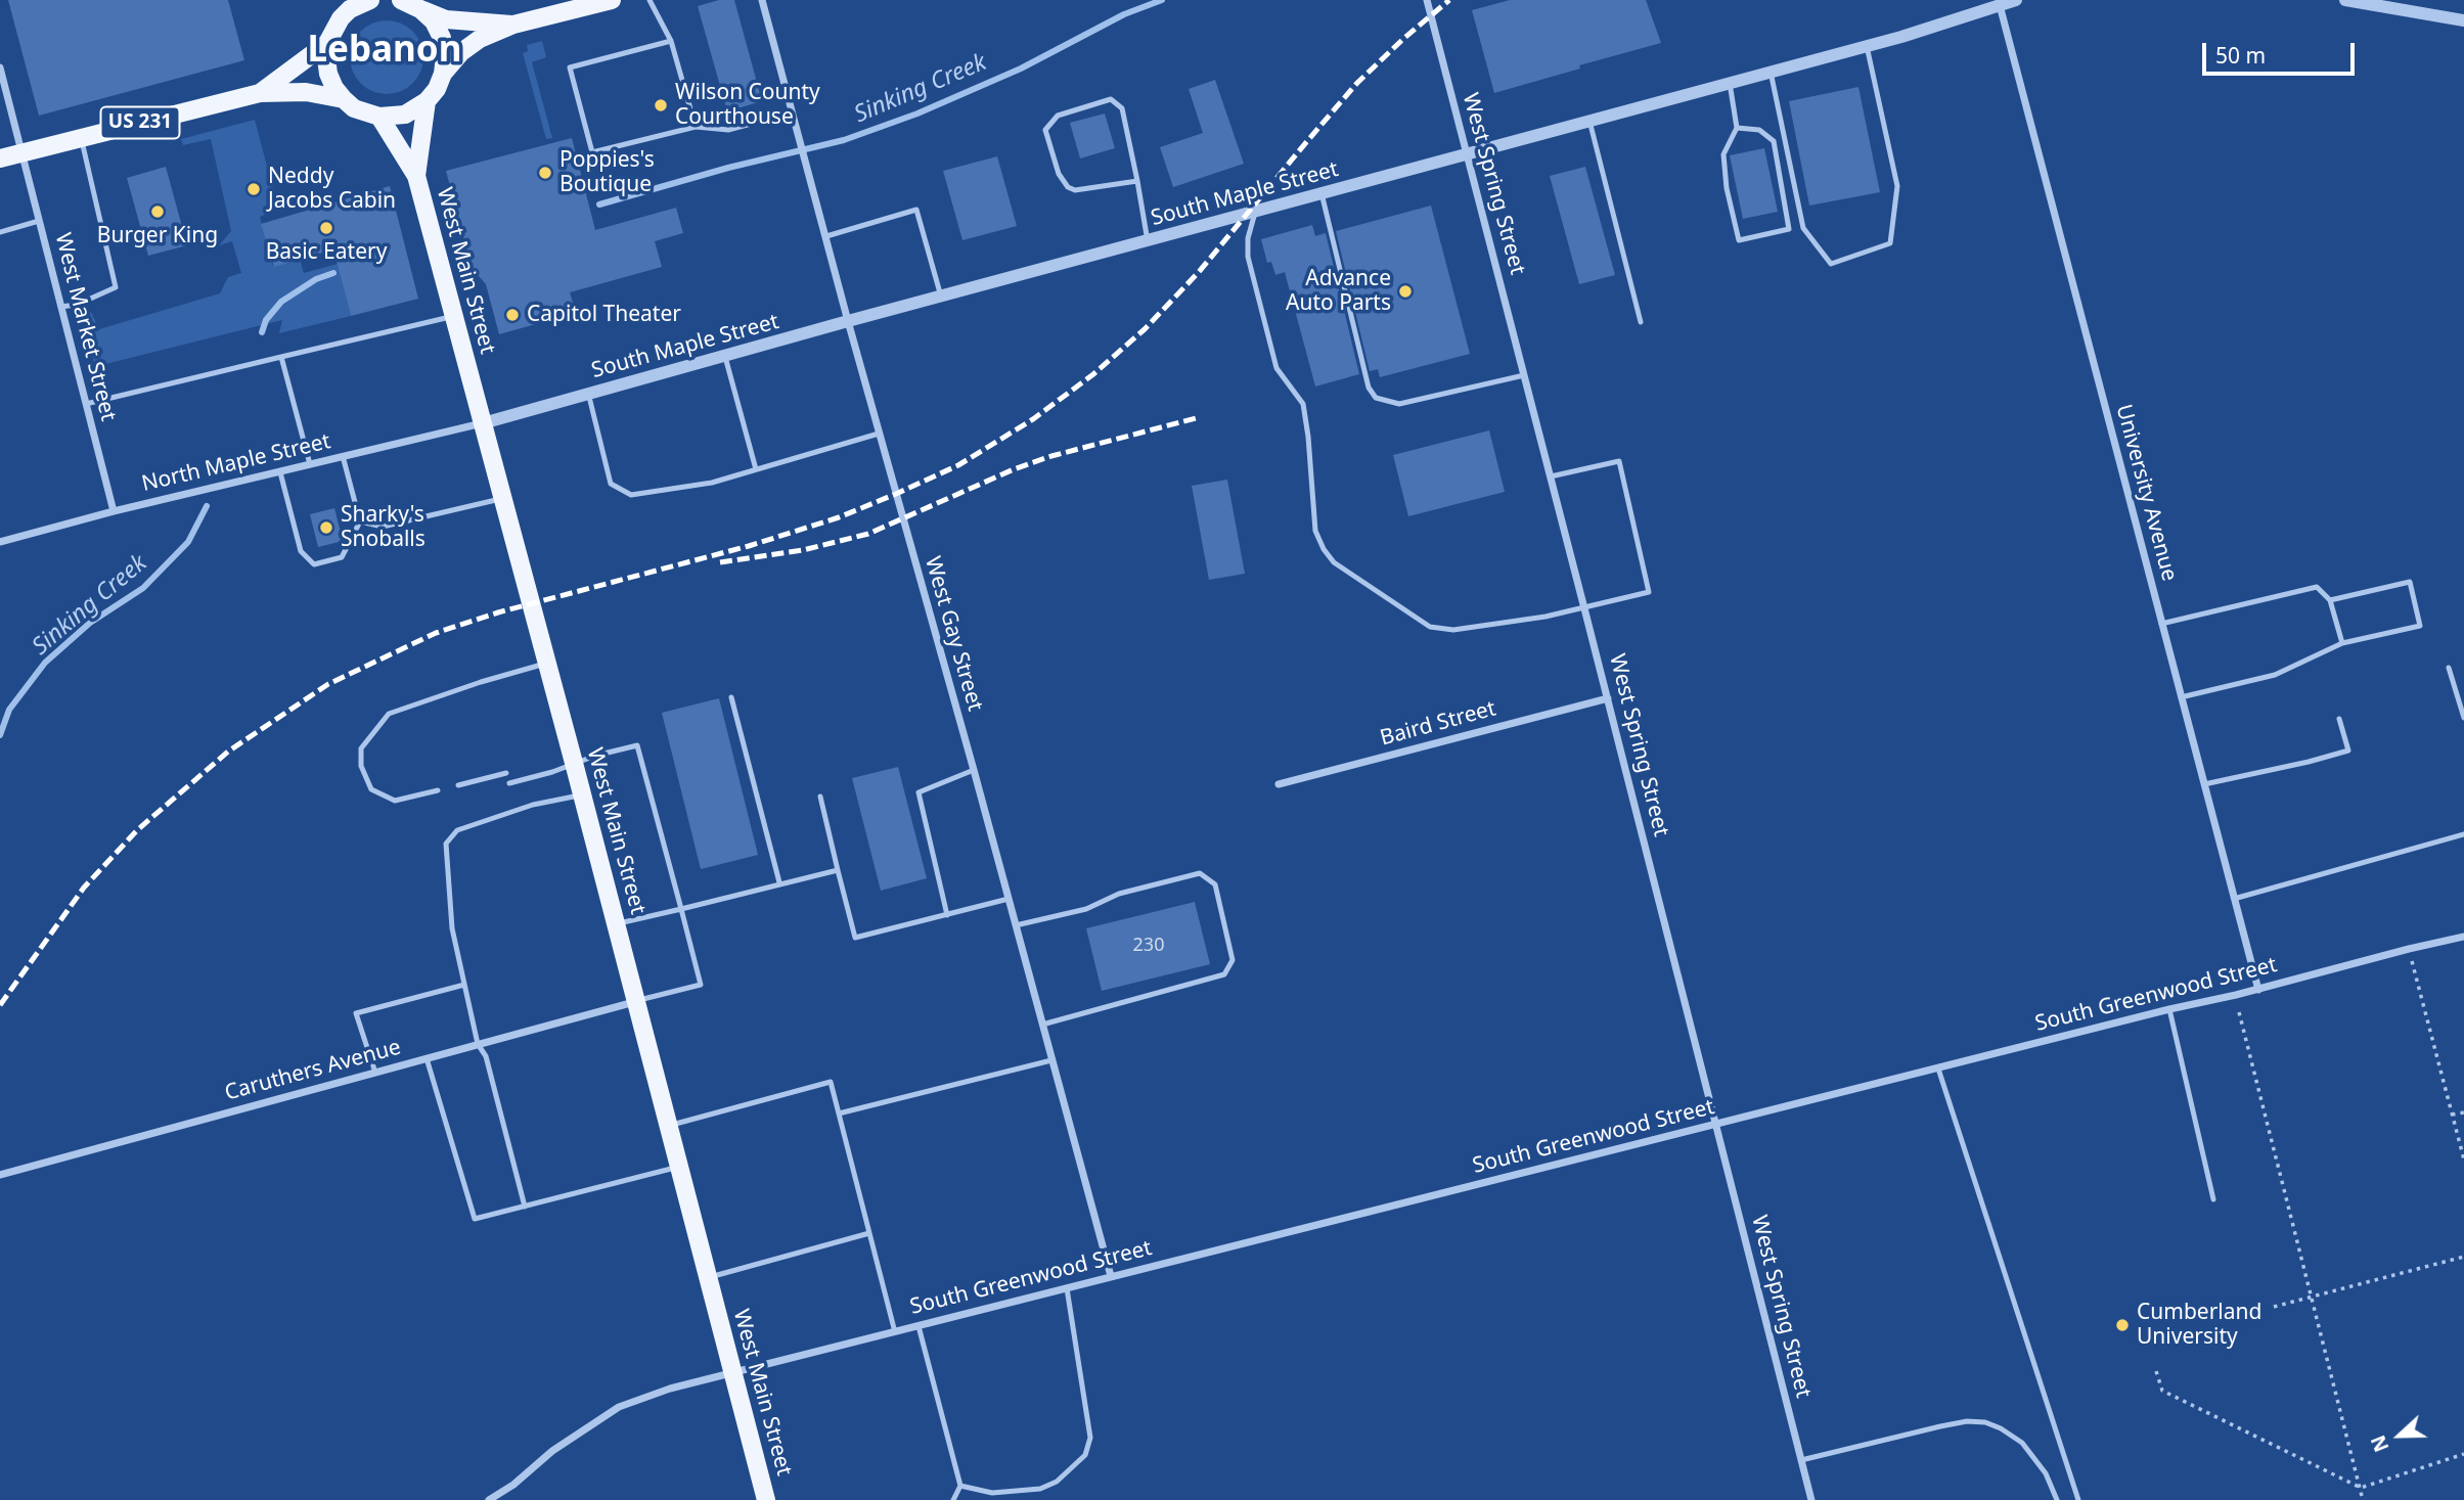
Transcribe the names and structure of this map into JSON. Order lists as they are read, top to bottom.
{
  "streets": {
    "main road": ["US 231", "West Main Street"],
    "street": [
      "West Spring Street",
      "South Maple Street",
      "West Market Street",
      "North Maple Street",
      "University Avenue",
      "West Gay Street",
      "Baird Street",
      "South Greenwood Street",
      "Caruthers Avenue"
    ]
  },
  "crossings": [
    ["US 231", "West Main Street"],
    ["US 231", "West Market Street"],
    ["West Spring Street", "South Maple Street"],
    ["West Spring Street", "Baird Street"],
    ["West Spring Street", "South Greenwood Street"],
    ["South Maple Street", "West Main Street"],
    ["South Maple Street", "North Maple Street"],
    ["South Maple Street", "University Avenue"],
    ["South Maple Street", "West Gay Street"],
    ["West Main Street", "North Maple Street"],
    ["West Main Street", "South Greenwood Street"],
    ["West Main Street", "Caruthers Avenue"],
    ["West Market Street", "North Maple Street"],
    ["University Avenue", "South Greenwood Street"],
    ["West Gay Street", "South Greenwood Street"]
  ],
  "districts": ["Lebanon"],
  "water": ["Sinking Creek"],
  "places": [
    "Wilson County Courthouse",
    "Poppies's Boutique",
    "Neddy Jacobs Cabin",
    "Burger King",
    "Basic Eatery",
    "Advance Auto Parts",
    "Capitol Theater",
    "Sharky's Snoballs",
    "Cumberland University"
  ],
  "house_numbers": ["230"],
  "scale_bar": "50 m",
  "north": "left"
}
